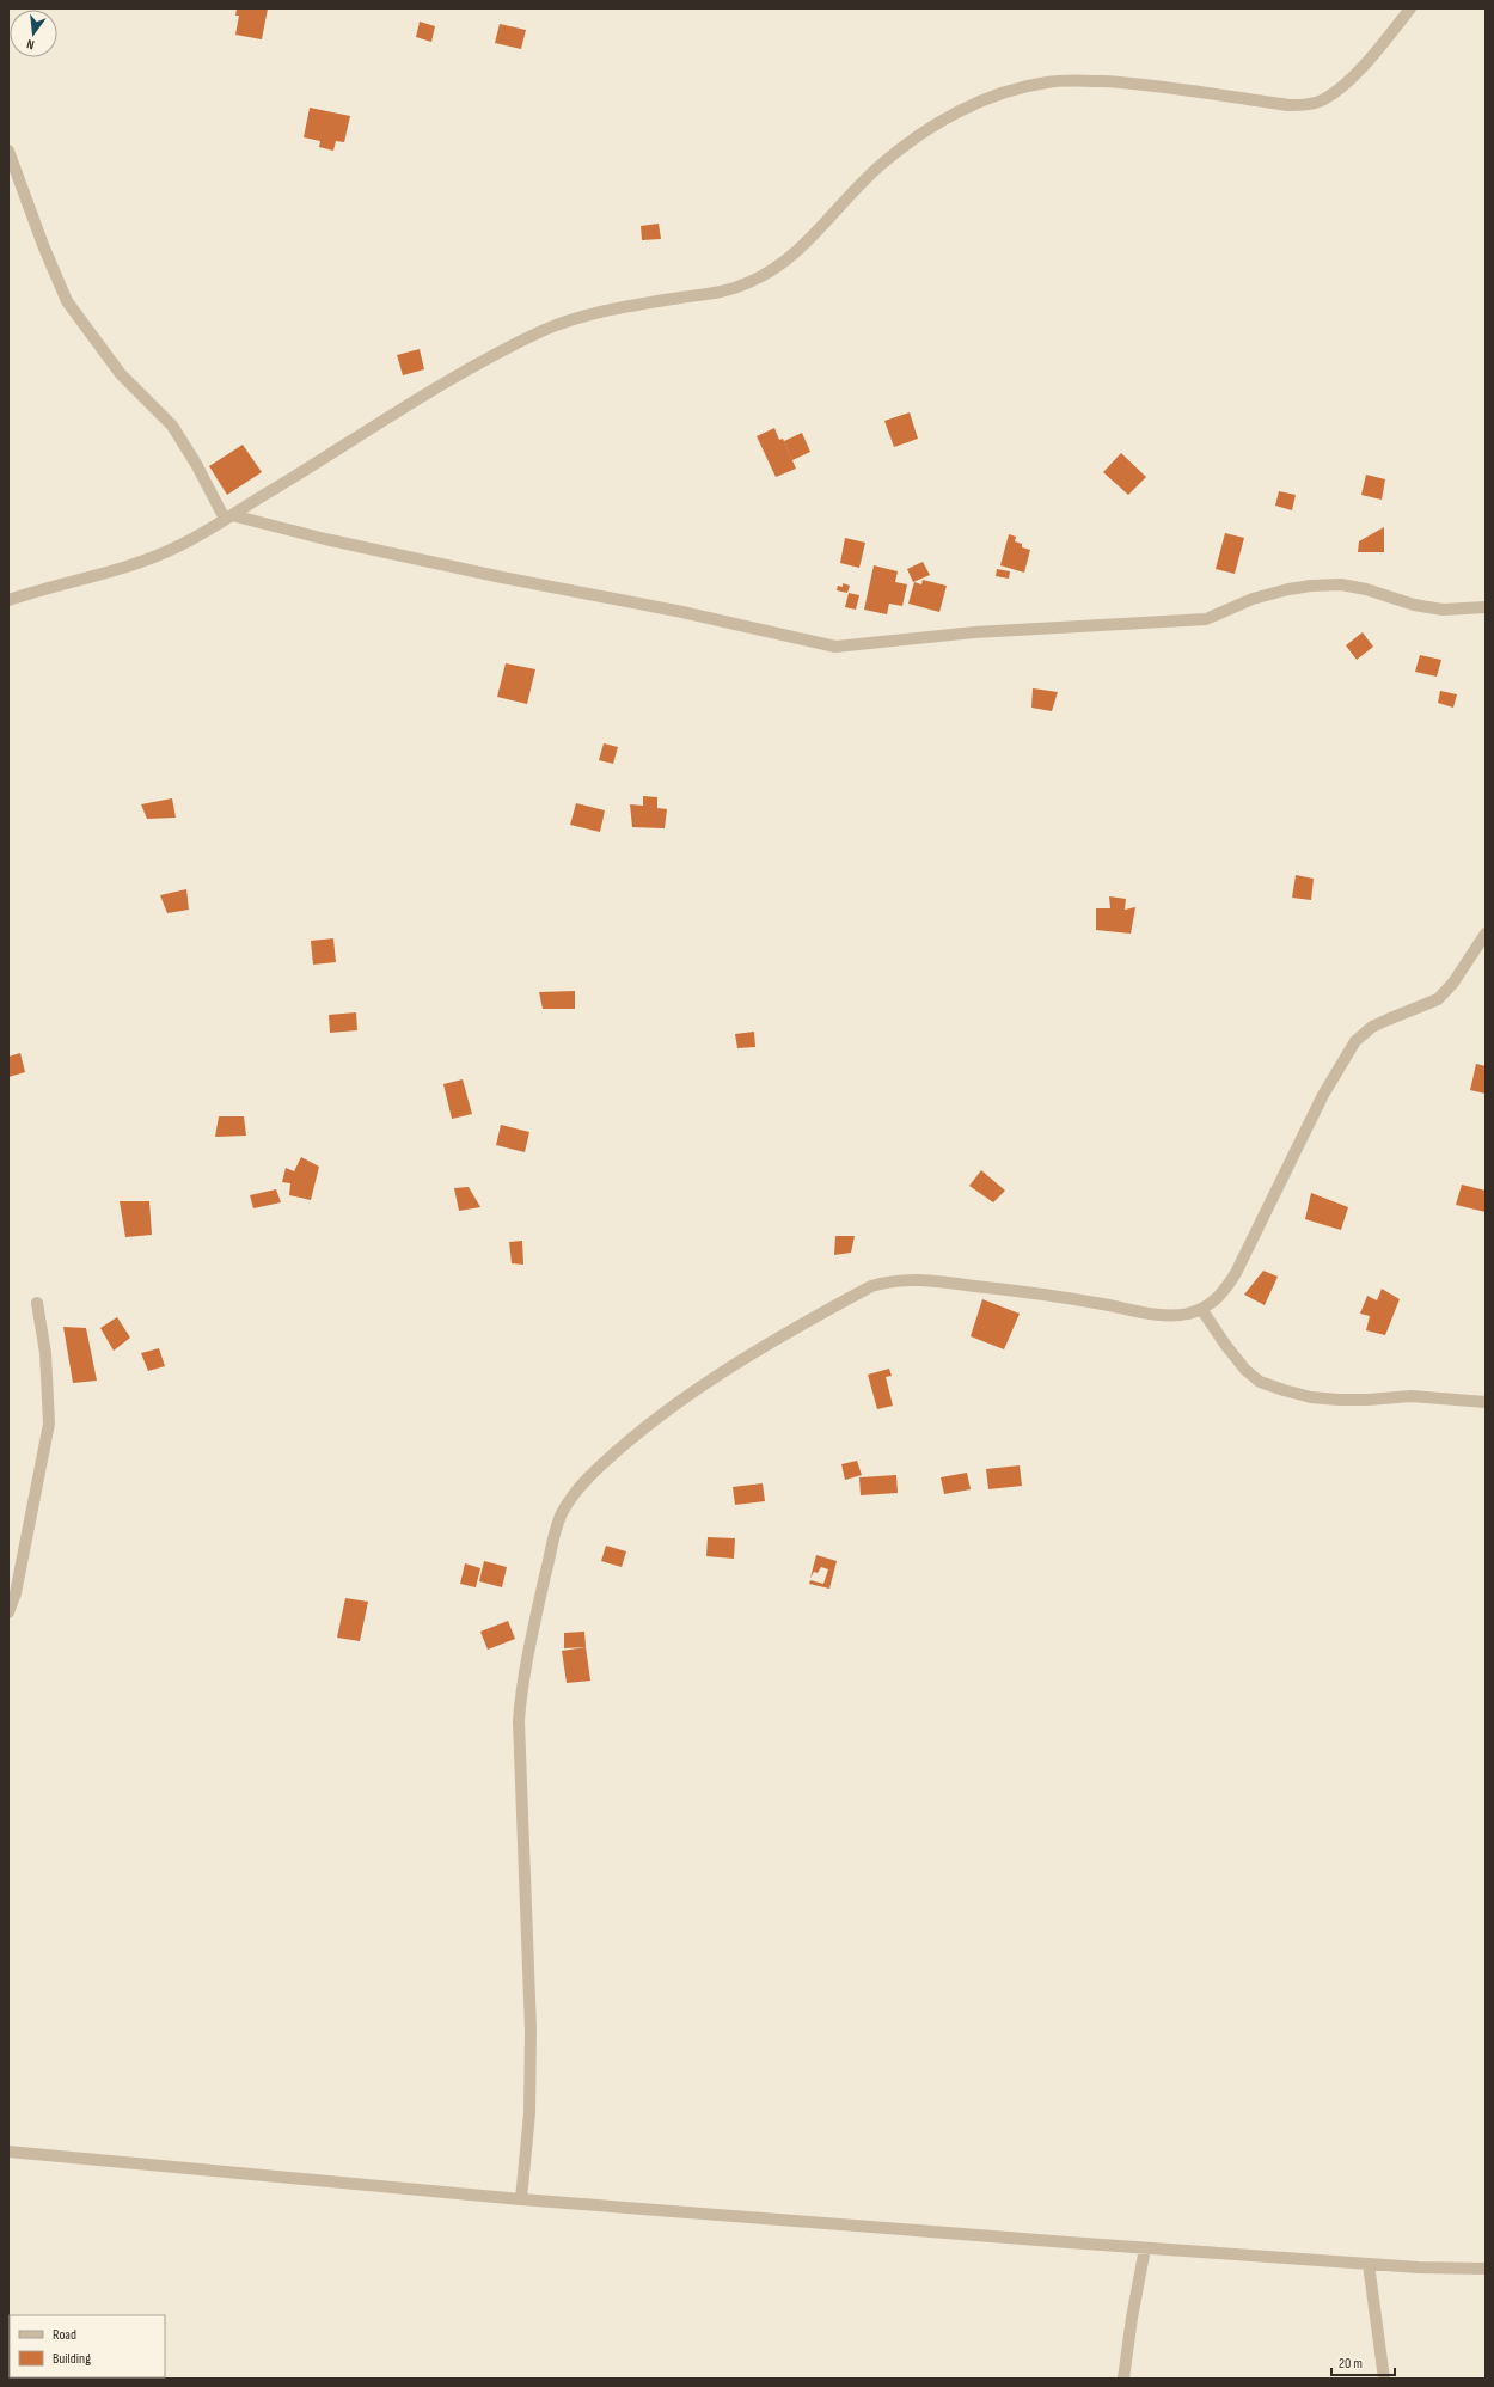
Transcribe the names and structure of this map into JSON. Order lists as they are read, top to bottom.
{
  "legend": ["Road", "Building"],
  "scale_bar": "20 m",
  "north": "bottom"
}
